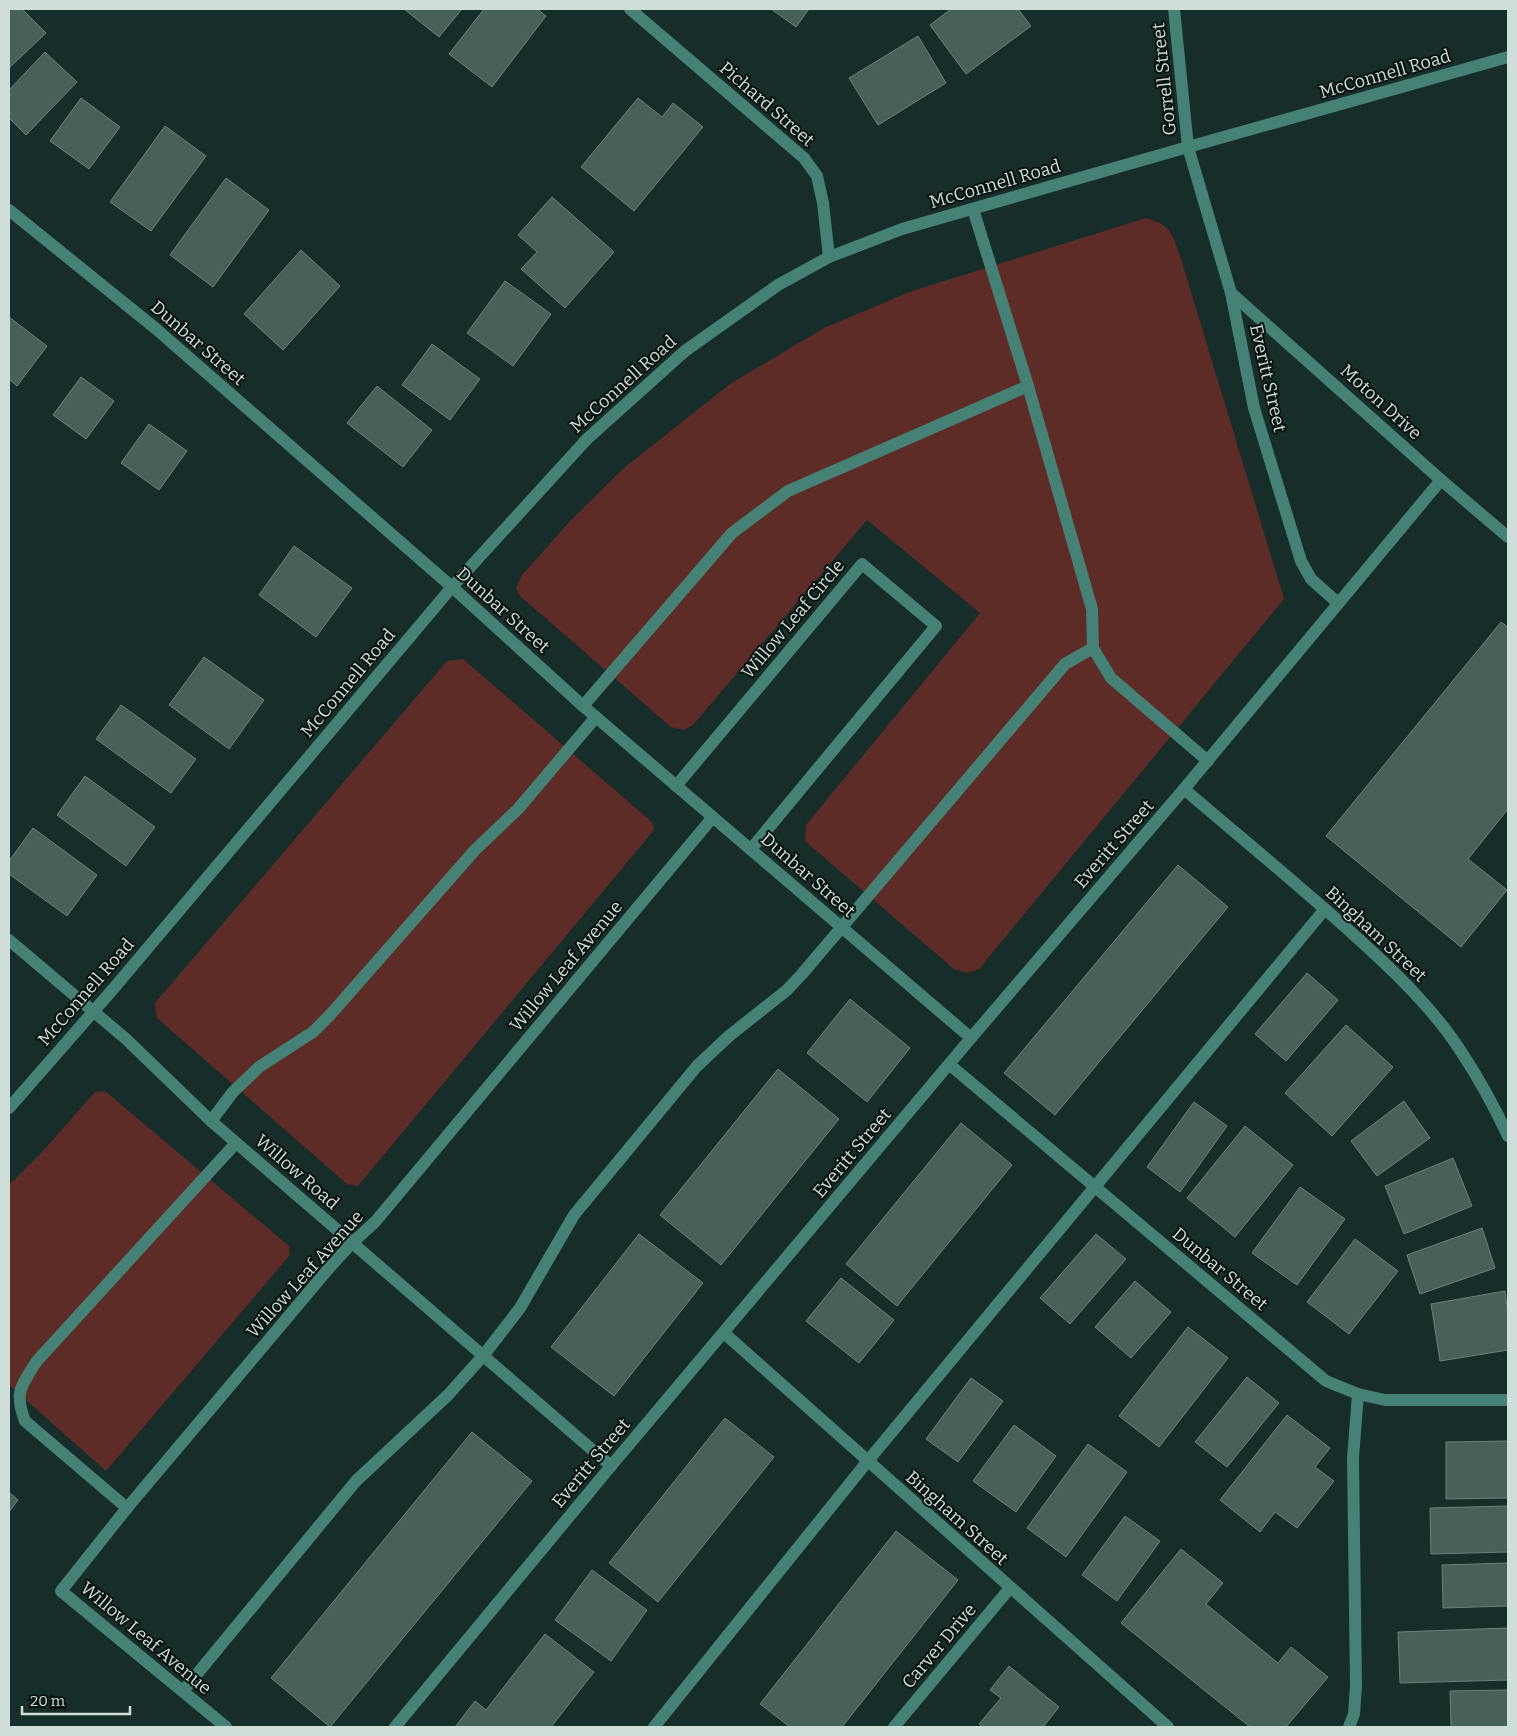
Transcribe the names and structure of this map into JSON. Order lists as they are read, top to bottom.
{
  "streets": {
    "street": [
      "McConnell Road",
      "Gorrell Street",
      "Pichard Street",
      "Dunbar Street",
      "Everitt Street",
      "Moton Drive",
      "Willow Leaf Circle",
      "Bingham Street",
      "Willow Leaf Avenue",
      "Willow Road",
      "Carver Drive"
    ]
  },
  "crossings": [
    ["McConnell Road", "Gorrell Street"],
    ["McConnell Road", "Pichard Street"],
    ["McConnell Road", "Dunbar Street"],
    ["McConnell Road", "Everitt Street"],
    ["McConnell Road", "Willow Road"],
    ["Gorrell Street", "Everitt Street"],
    ["Dunbar Street", "Everitt Street"],
    ["Dunbar Street", "Willow Leaf Circle"],
    ["Dunbar Street", "Willow Leaf Avenue"],
    ["Everitt Street", "Moton Drive"],
    ["Everitt Street", "Bingham Street"],
    ["Everitt Street", "Willow Road"],
    ["Bingham Street", "Carver Drive"],
    ["Willow Leaf Avenue", "Willow Road"]
  ],
  "scale_bar": "20 m"
}
